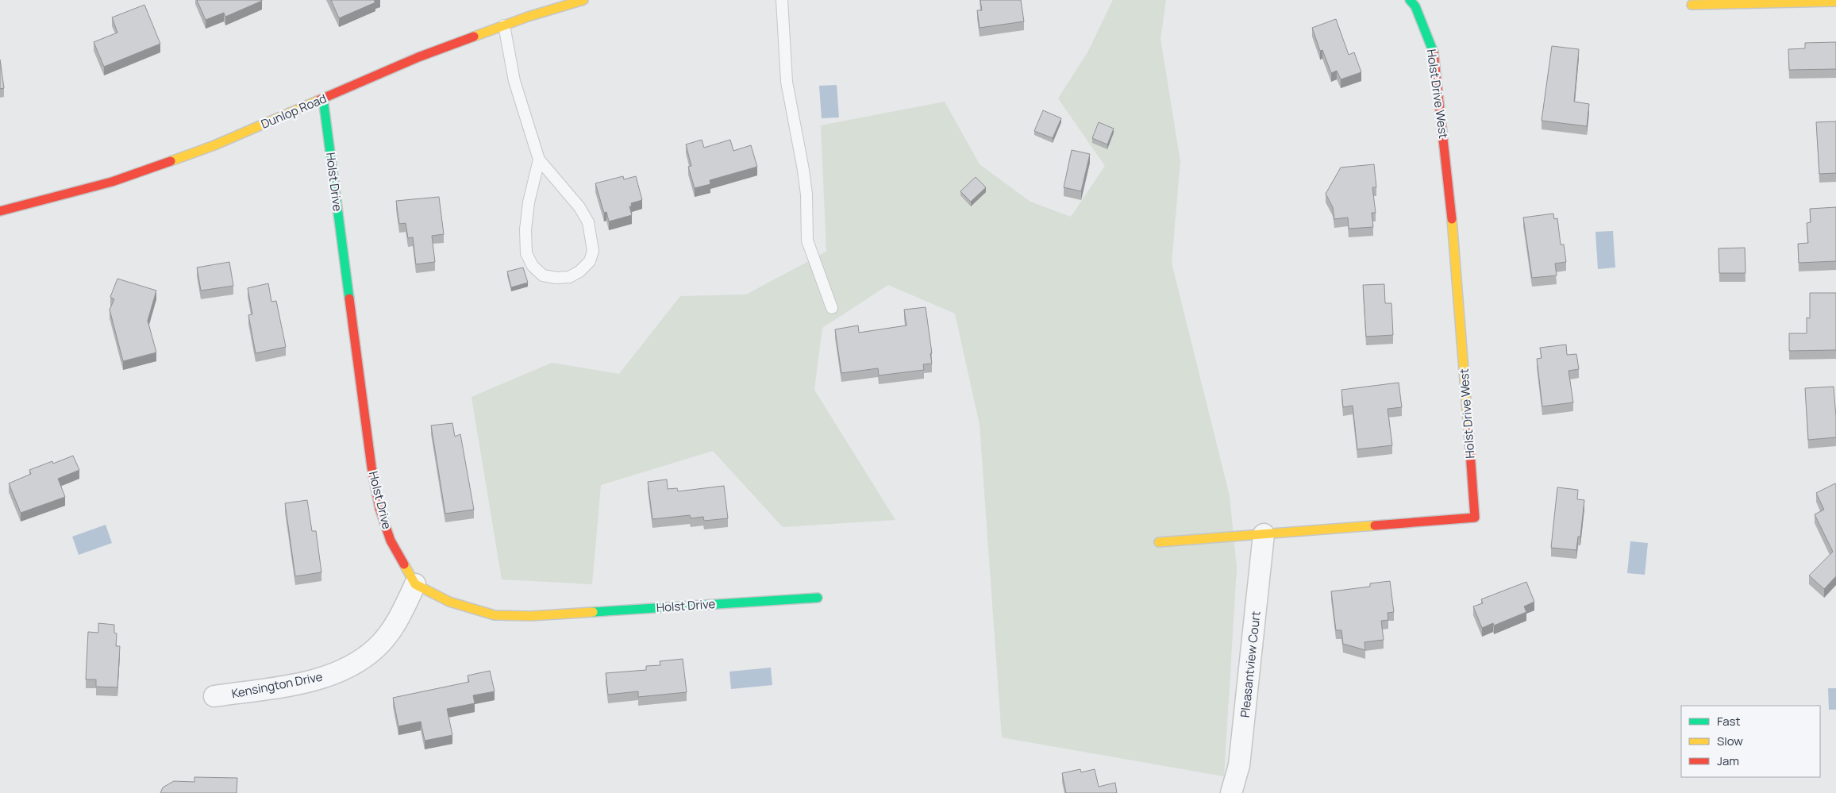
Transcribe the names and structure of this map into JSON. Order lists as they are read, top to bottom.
{
  "streets": {
    "street": [
      "Holst Drive West",
      "Dunlop Road",
      "Holst Drive",
      "Pleasantview Court",
      "Kensington Drive"
    ]
  },
  "crossings": [
    ["Holst Drive West", "Pleasantview Court"],
    ["Dunlop Road", "Holst Drive"],
    ["Holst Drive", "Kensington Drive"]
  ],
  "legend": ["Fast", "Slow", "Jam"]
}
